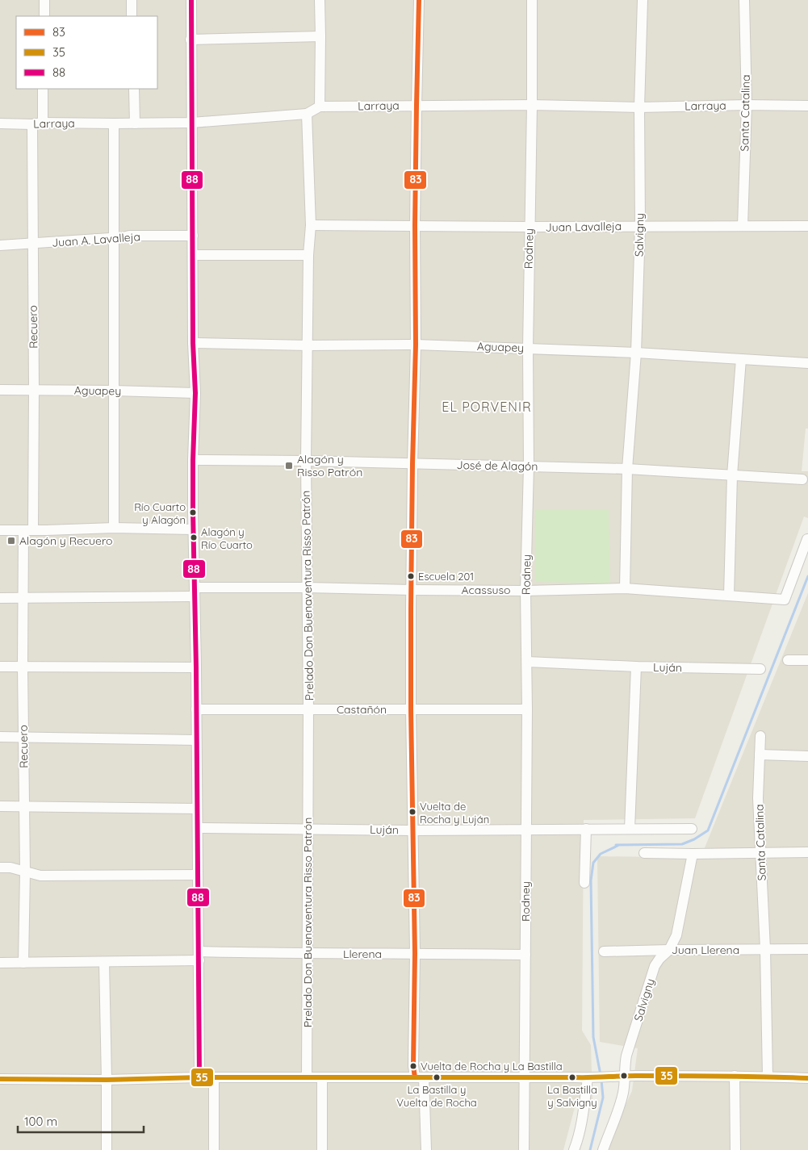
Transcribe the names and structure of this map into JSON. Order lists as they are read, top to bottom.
{
  "streets": {
    "street": [
      "Larraya",
      "Santa Catalina",
      "Juan Lavalleja",
      "Salvigny",
      "Juan A. Lavalleja",
      "Rodney",
      "Recuero",
      "Aguapey",
      "José de Alagón",
      "Acassuso",
      "Prelado Don Buenaventura Risso Patrón",
      "Luján",
      "Castañón",
      "Juan Llerena",
      "Llerena"
    ]
  },
  "crossings": [
    ["Larraya", "Santa Catalina"],
    ["Larraya", "Salvigny"],
    ["Larraya", "Rodney"],
    ["Larraya", "Recuero"],
    ["Larraya", "Prelado Don Buenaventura Risso Patrón"],
    ["Santa Catalina", "Juan Lavalleja"],
    ["Santa Catalina", "Juan Llerena"],
    ["Juan Lavalleja", "Salvigny"],
    ["Juan Lavalleja", "Rodney"],
    ["Juan Lavalleja", "Prelado Don Buenaventura Risso Patrón"],
    ["Salvigny", "Aguapey"],
    ["Salvigny", "José de Alagón"],
    ["Salvigny", "Acassuso"],
    ["Salvigny", "Juan Llerena"],
    ["Juan A. Lavalleja", "Recuero"],
    ["Rodney", "Aguapey"],
    ["Rodney", "José de Alagón"],
    ["Rodney", "Acassuso"],
    ["Rodney", "Luján"],
    ["Rodney", "Castañón"],
    ["Rodney", "Llerena"],
    ["Recuero", "Aguapey"],
    ["Recuero", "Acassuso"],
    ["Recuero", "Llerena"],
    ["Aguapey", "Prelado Don Buenaventura Risso Patrón"],
    ["José de Alagón", "Prelado Don Buenaventura Risso Patrón"],
    ["Acassuso", "Prelado Don Buenaventura Risso Patrón"],
    ["Prelado Don Buenaventura Risso Patrón", "Luján"],
    ["Prelado Don Buenaventura Risso Patrón", "Castañón"],
    ["Prelado Don Buenaventura Risso Patrón", "Llerena"]
  ],
  "districts": ["EL PORVENIR"],
  "places": {
    "transit": ["Alagón y Risso Patrón", "Alagón y Recuero"],
    "other": [
      "Río Cuarto y Alagón",
      "Alagón y Río Cuarto",
      "Escuela 201",
      "Vuelta de Rocha y Luján",
      "Vuelta de Rocha y La Bastilla",
      "La Bastilla y Vuelta de Rocha",
      "La Bastilla y Salvigny"
    ]
  },
  "lines": ["transit line 83", "transit line 88", "transit line 35"],
  "legend": ["83", "35", "88"],
  "scale_bar": "100 m"
}
